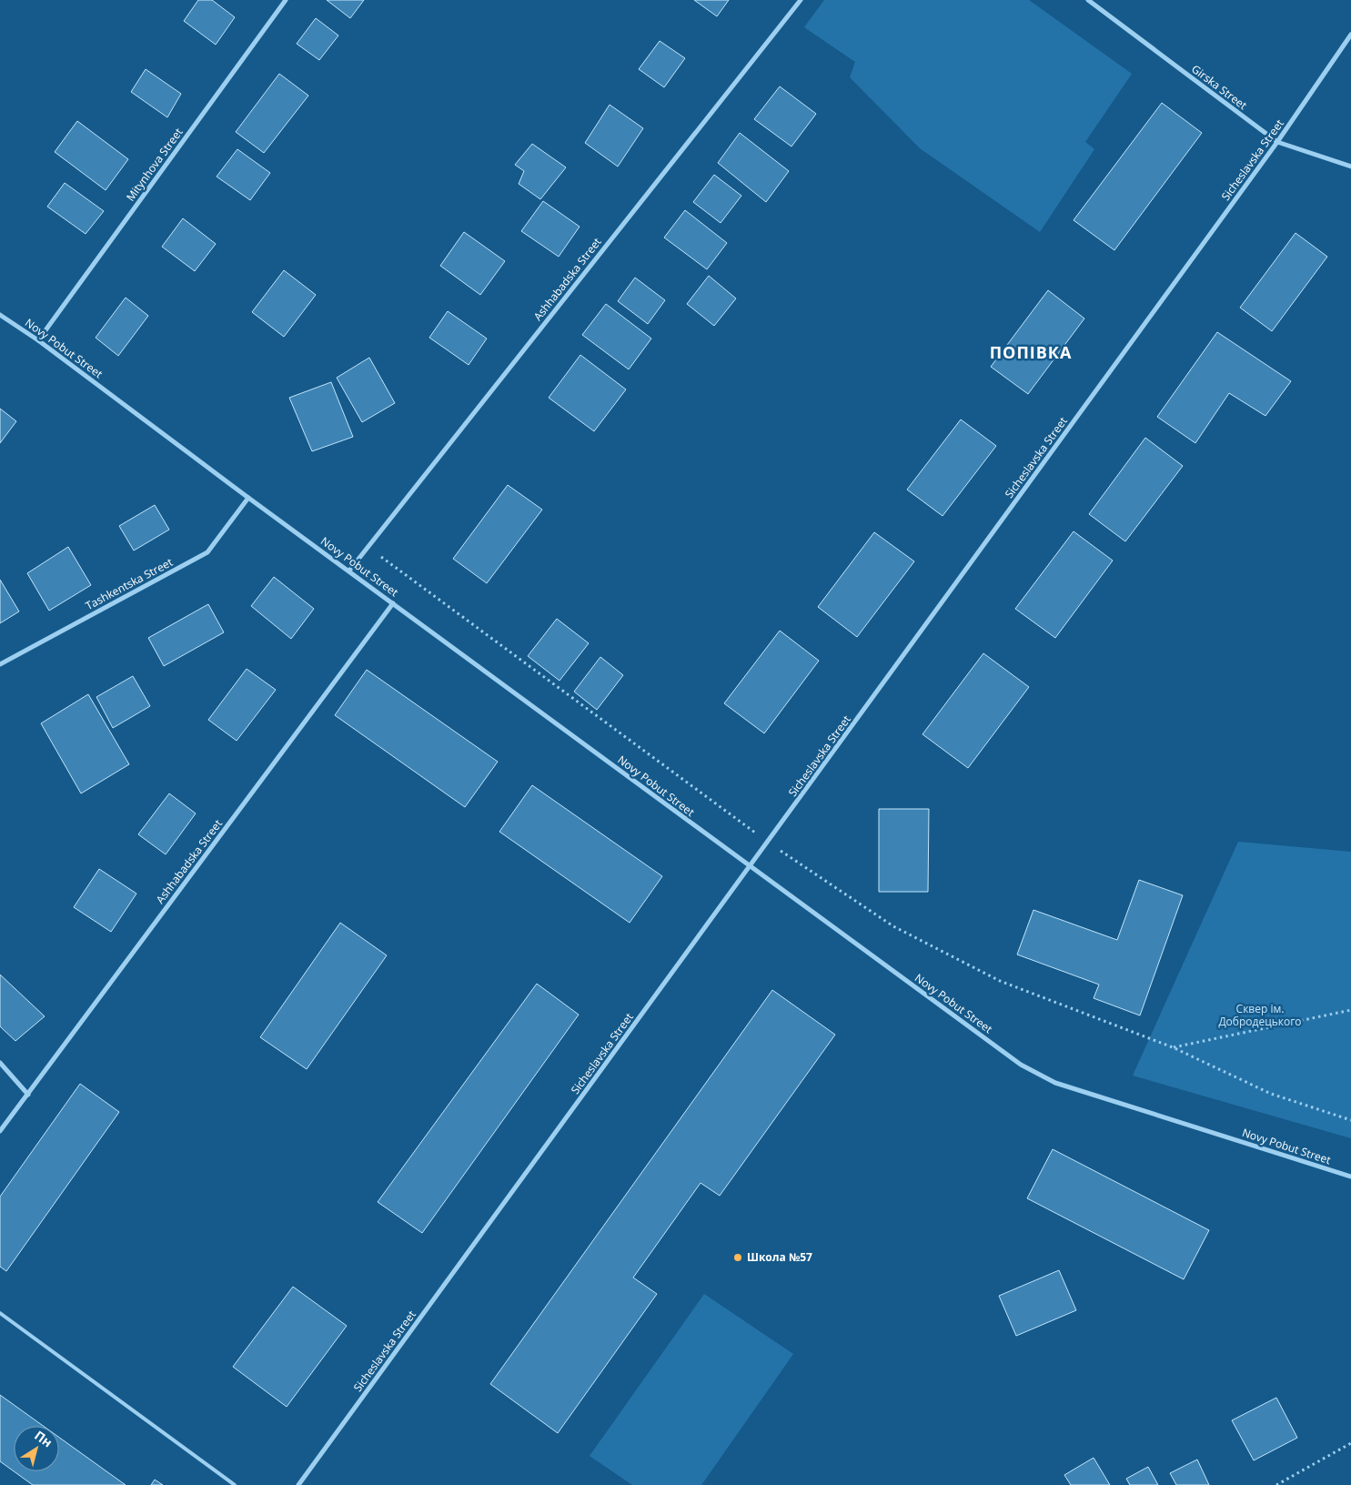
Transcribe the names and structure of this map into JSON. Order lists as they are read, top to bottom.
{
  "streets": {
    "street": [
      "Girska Street",
      "Sicheslavska Street",
      "Mitynhova Street",
      "Ashhabadska Street",
      "Novy Pobut Street",
      "Tashkentska Street"
    ]
  },
  "crossings": [
    ["Girska Street", "Sicheslavska Street"],
    ["Sicheslavska Street", "Novy Pobut Street"],
    ["Mitynhova Street", "Novy Pobut Street"],
    ["Ashhabadska Street", "Novy Pobut Street"],
    ["Novy Pobut Street", "Tashkentska Street"]
  ],
  "districts": ["ПОПІВКА"],
  "parks": ["Сквер ім. Добродецького"],
  "places": ["Школа №57"],
  "north": "top right"
}
